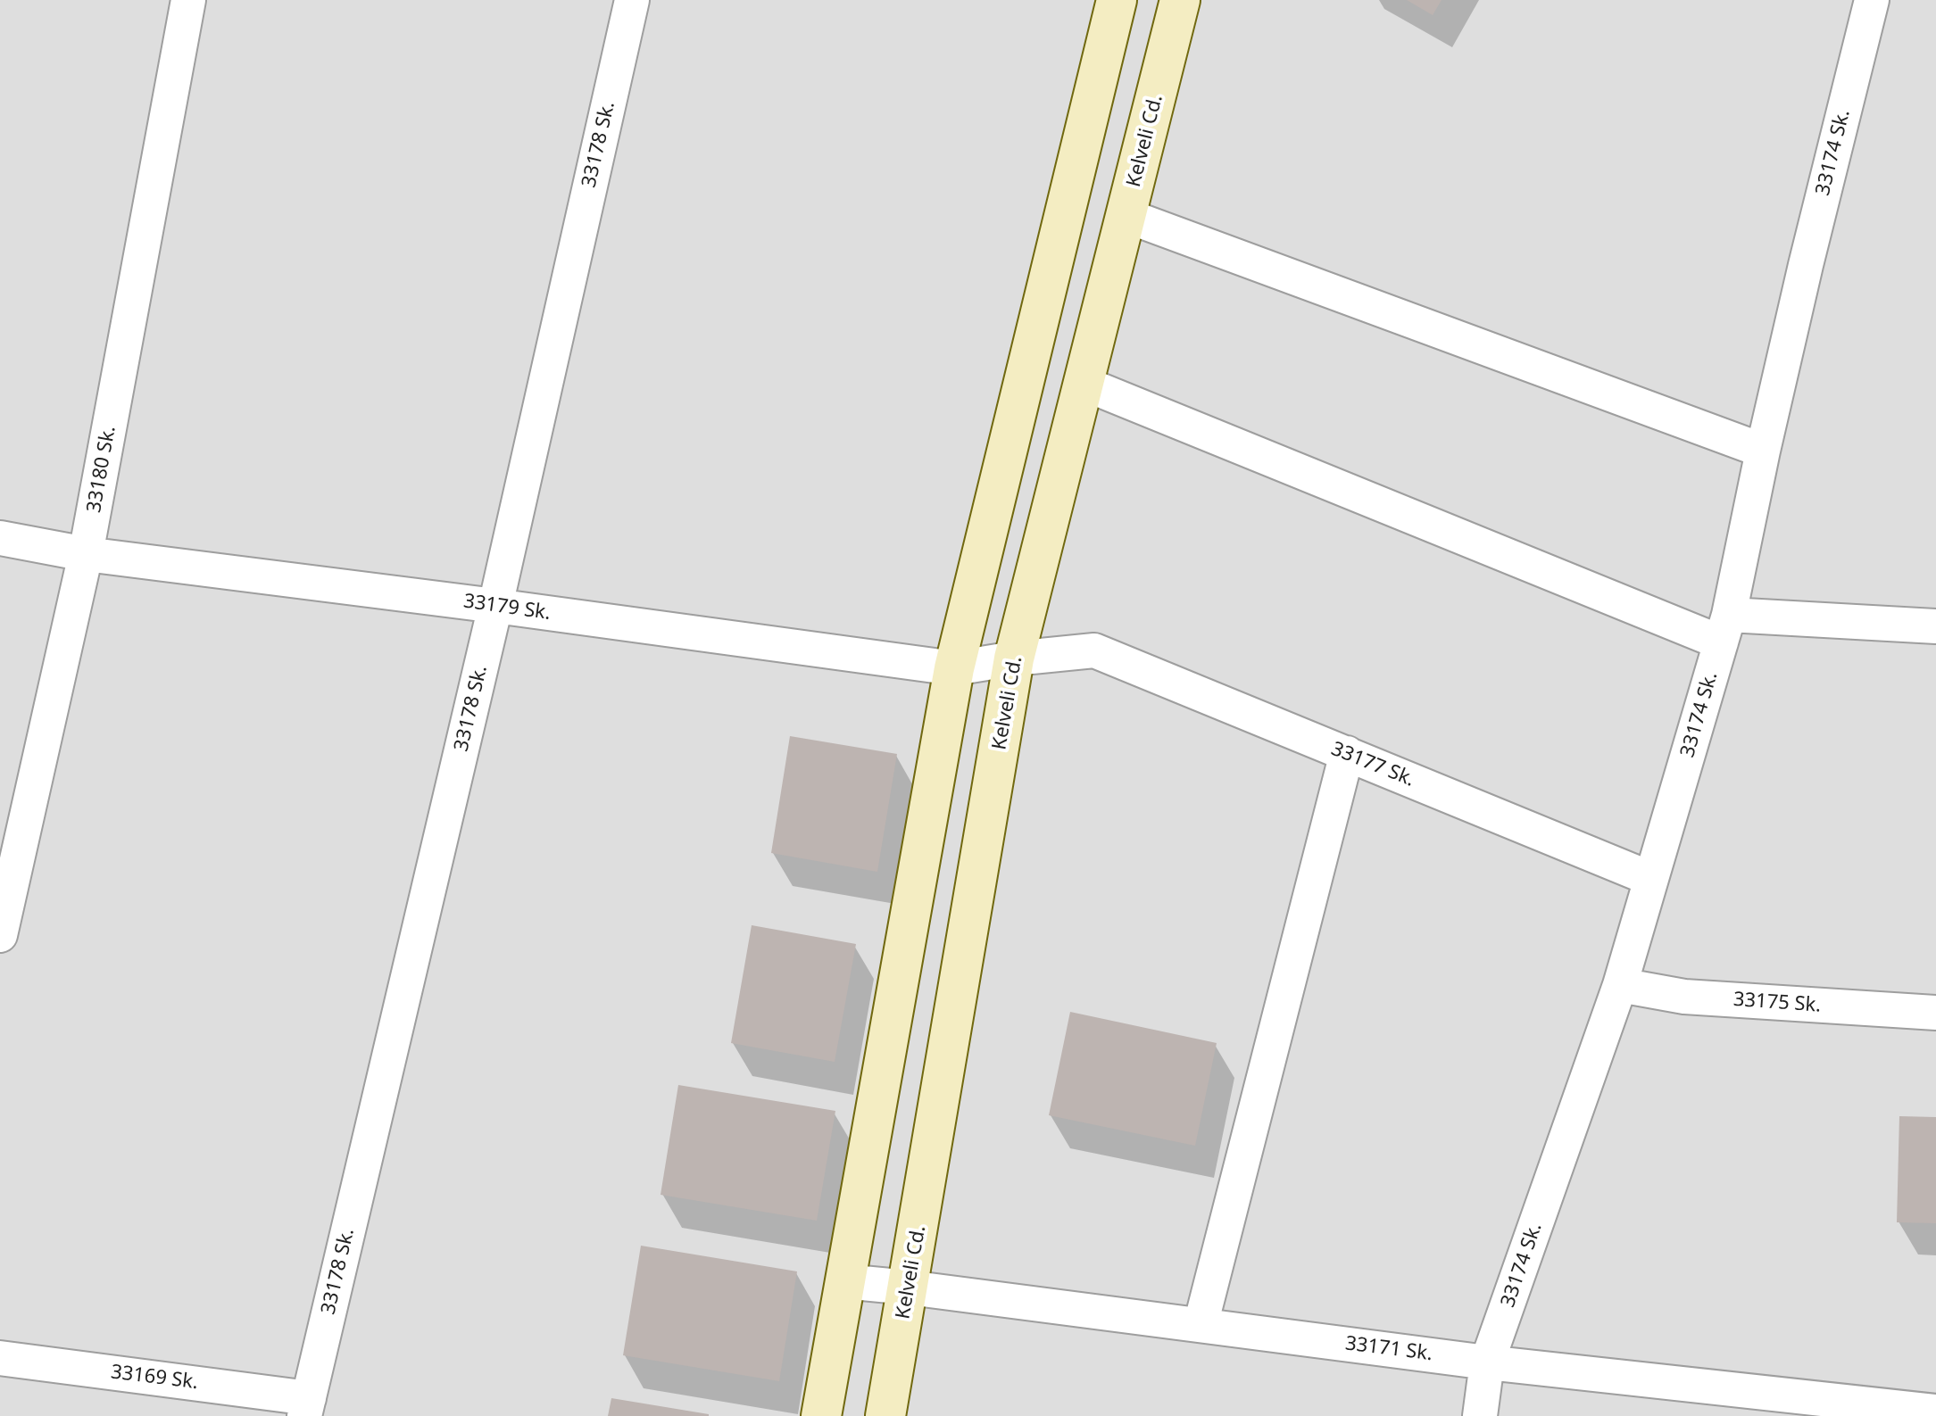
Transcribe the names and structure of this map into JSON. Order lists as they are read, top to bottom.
{
  "streets": {
    "street": [
      "Kelveli Cd.",
      "33178 Sk.",
      "33174 Sk.",
      "33180 Sk.",
      "33179 Sk.",
      "33177 Sk.",
      "33175 Sk.",
      "33171 Sk.",
      "33169 Sk."
    ]
  },
  "crossings": [
    ["Kelveli Cd.", "33179 Sk."],
    ["Kelveli Cd.", "33171 Sk."],
    ["33178 Sk.", "33179 Sk."],
    ["33178 Sk.", "33169 Sk."],
    ["33174 Sk.", "33177 Sk."],
    ["33174 Sk.", "33175 Sk."],
    ["33174 Sk.", "33171 Sk."],
    ["33180 Sk.", "33179 Sk."],
    ["33179 Sk.", "33177 Sk."]
  ]
}
